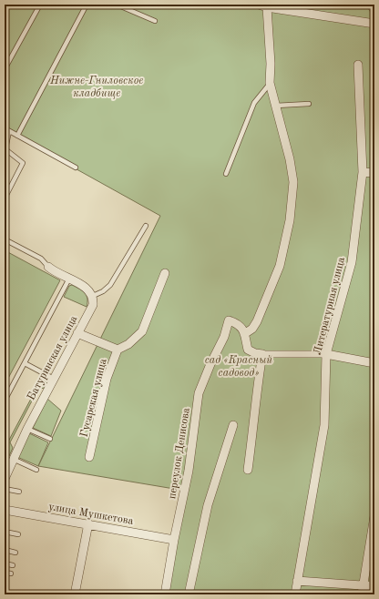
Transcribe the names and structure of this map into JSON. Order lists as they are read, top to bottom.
{
  "streets": {
    "street": [
      "Литературная улица",
      "Батуринская улица",
      "Гусарская улица",
      "переулок Денисова",
      "улица Мушкетова"
    ]
  },
  "crossings": [
    ["переулок Денисова", "улица Мушкетова"]
  ],
  "parks": ["Нижне-Гниловское кладбище", "сад «Красный садовод»"]
}
